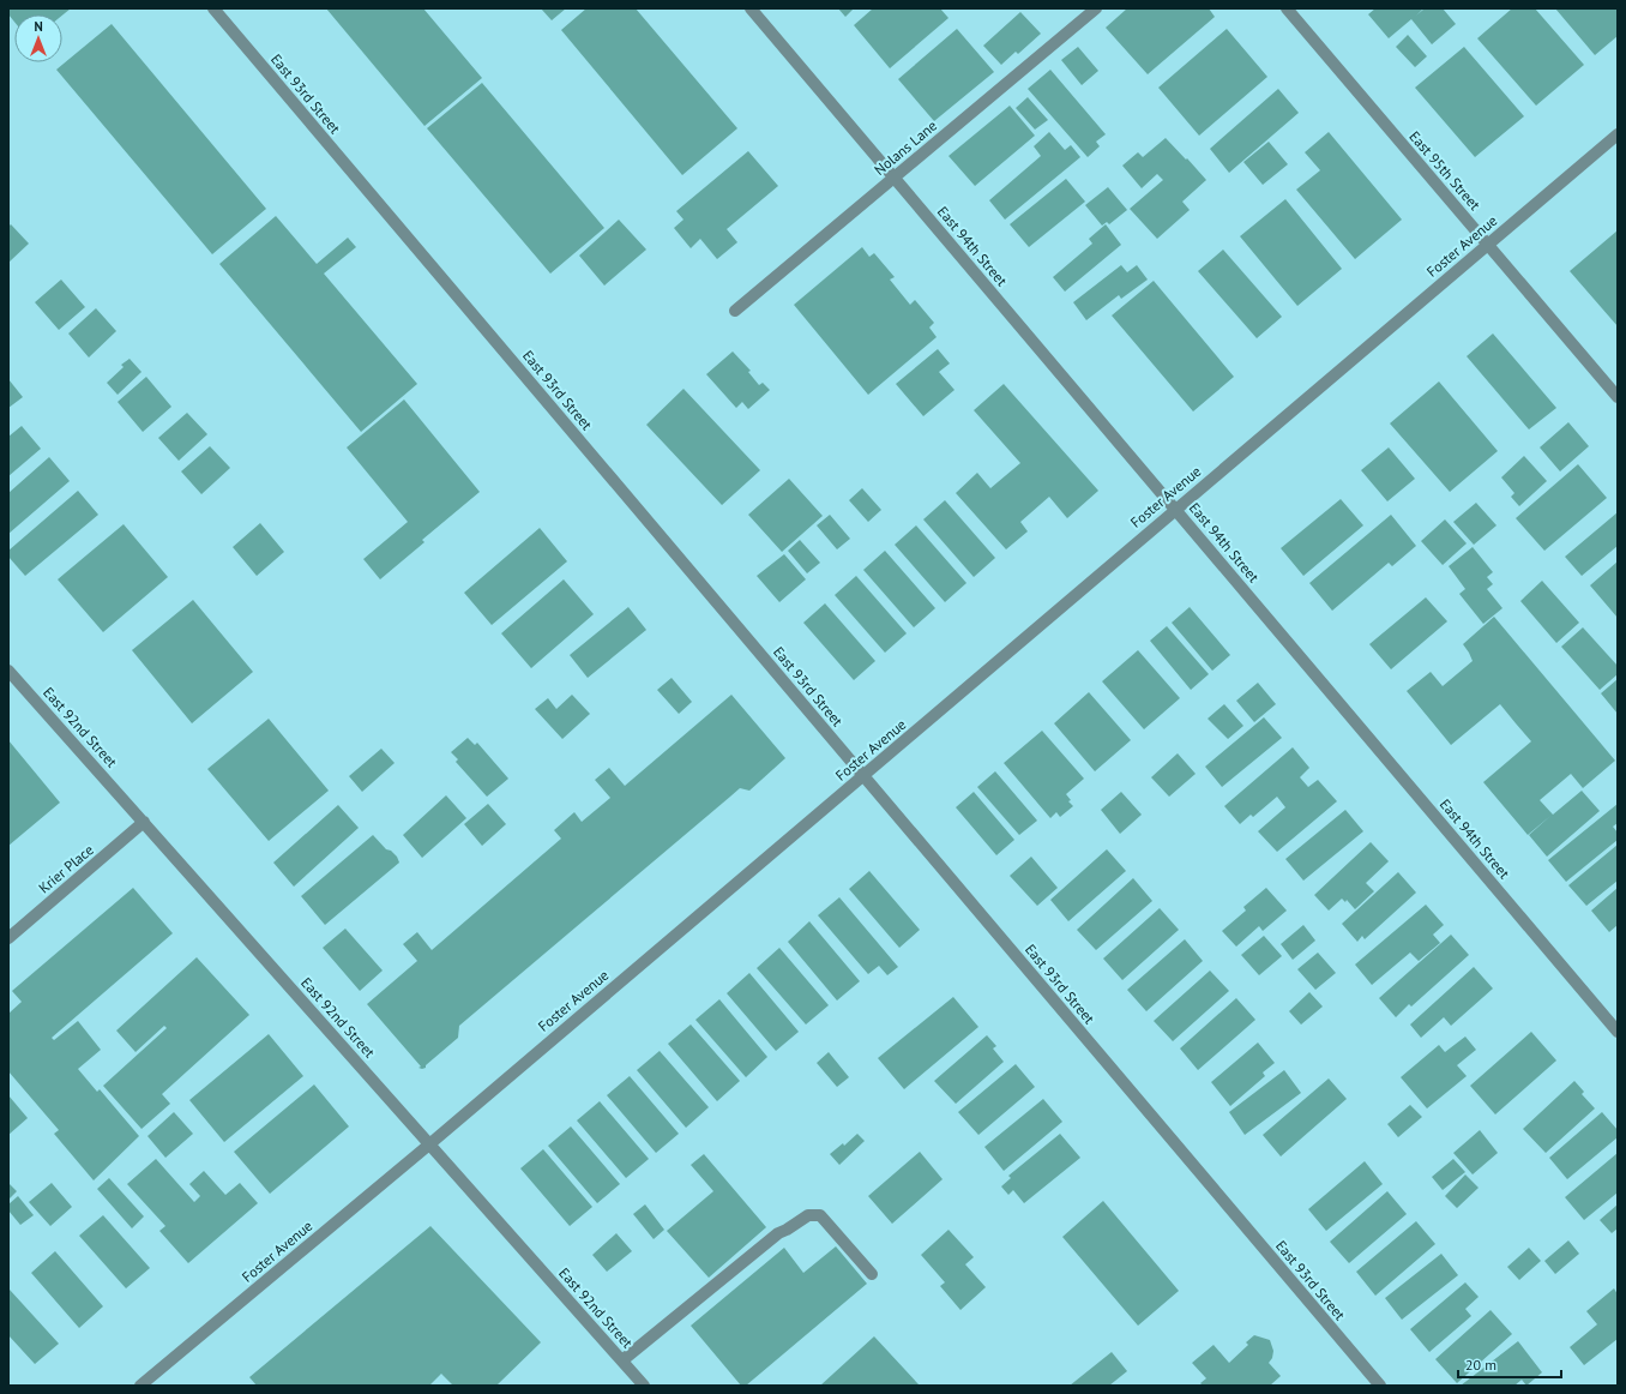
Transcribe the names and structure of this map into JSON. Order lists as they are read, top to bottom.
{
  "streets": {
    "street": [
      "East 93rd Street",
      "Nolans Lane",
      "East 95th Street",
      "East 94th Street",
      "Foster Avenue",
      "East 92nd Street",
      "Krier Place"
    ]
  },
  "crossings": [
    ["East 93rd Street", "Foster Avenue"],
    ["Nolans Lane", "East 94th Street"],
    ["East 95th Street", "Foster Avenue"],
    ["East 94th Street", "Foster Avenue"],
    ["Foster Avenue", "East 92nd Street"],
    ["East 92nd Street", "Krier Place"]
  ],
  "scale_bar": "20 m",
  "north": "top"
}
